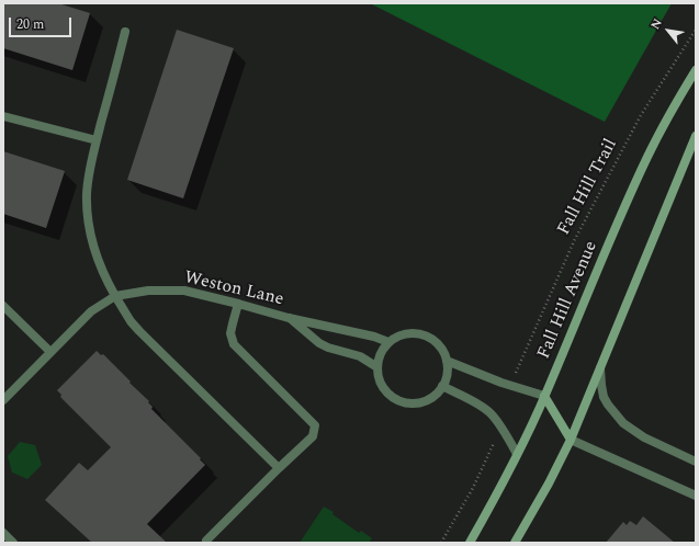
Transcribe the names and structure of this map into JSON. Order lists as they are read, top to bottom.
{
  "streets": {
    "main road": ["Fall Hill Avenue"],
    "street": ["Weston Lane"],
    "path": ["Fall Hill Trail"]
  },
  "scale_bar": "20 m",
  "north": "top left"
}
